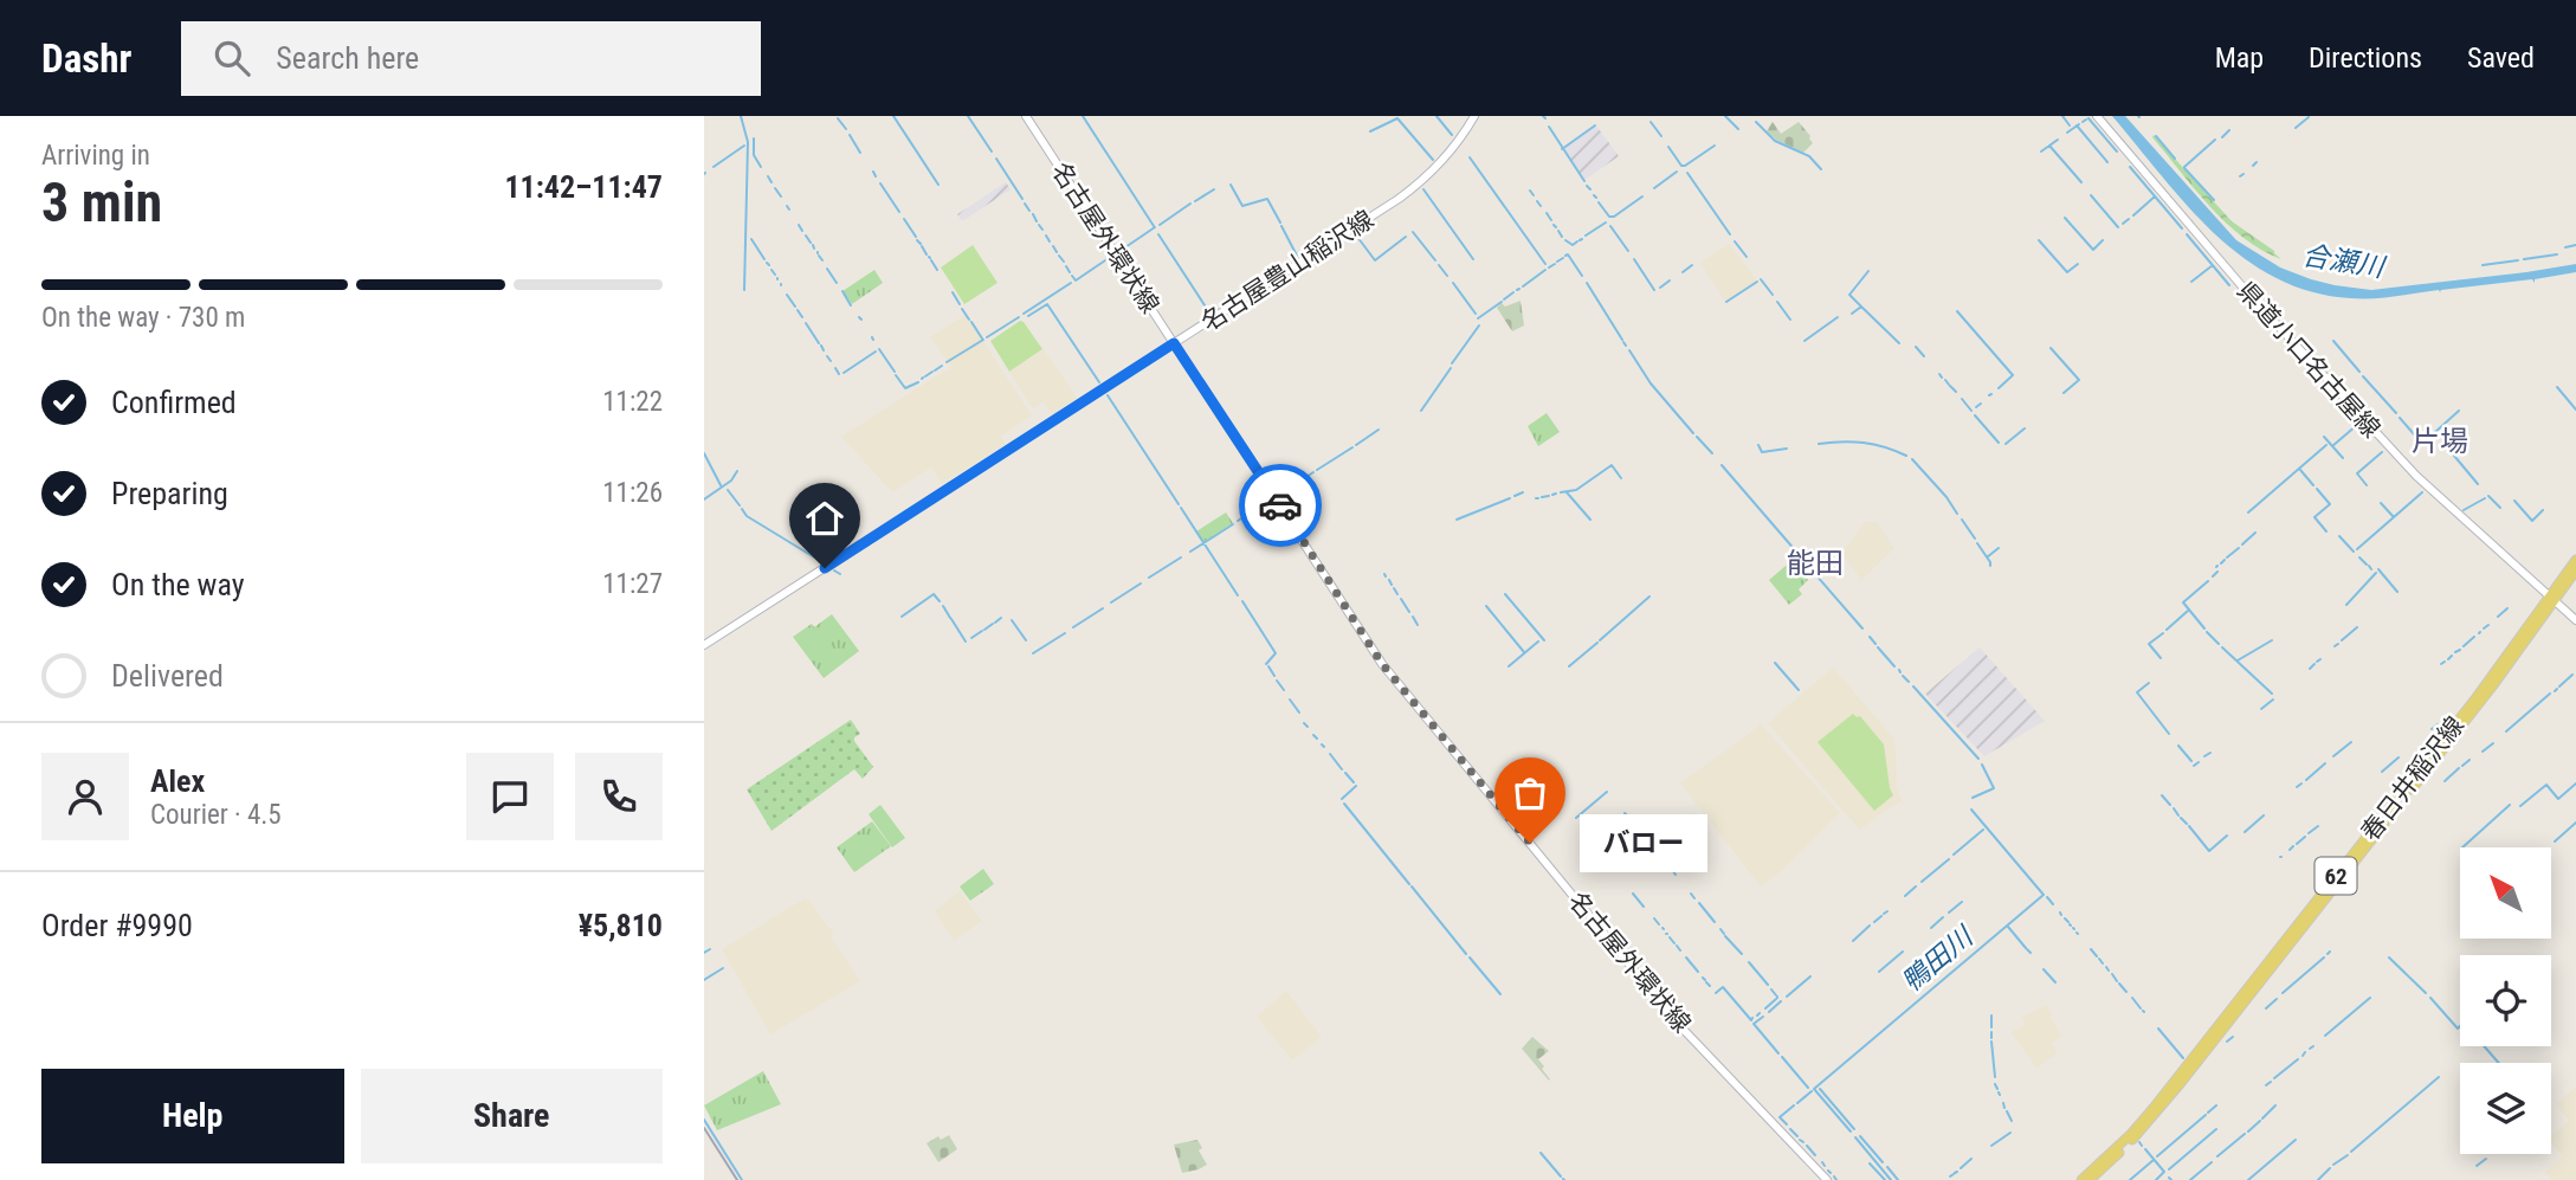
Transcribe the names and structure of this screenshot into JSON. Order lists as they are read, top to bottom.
{
  "streets": {
    "main road": [
      "名古屋外環状線",
      "名古屋豊山稲沢線",
      "県道小口名古屋線",
      "春日井稲沢線",
      "62"
    ]
  },
  "crossings": [
    ["名古屋外環状線", "名古屋豊山稲沢線"],
    ["県道小口名古屋線", "春日井稲沢線"]
  ],
  "districts": ["片場", "能田"],
  "water": ["合瀬川", "鴨田川"],
  "places": ["バロー"],
  "north": "top left",
  "page": {
    "header": "Dashr",
    "search": "Search here",
    "nav": ["Map", "Directions", "Saved"],
    "heading": ["3 min", "Arriving in", "11:42–11:47"],
    "panel": [
      "Alex",
      "Courier · 4.5",
      "Order #9990",
      "¥5,810"
    ],
    "bar": "On the way · 730 m",
    "list": [
      ["Confirmed", "11:22"],
      ["Preparing", "11:26"],
      ["On the way", "11:27"],
      "Delivered"
    ],
    "bubble": "バロー",
    "buttons": ["Help", "Share"]
  }
}
